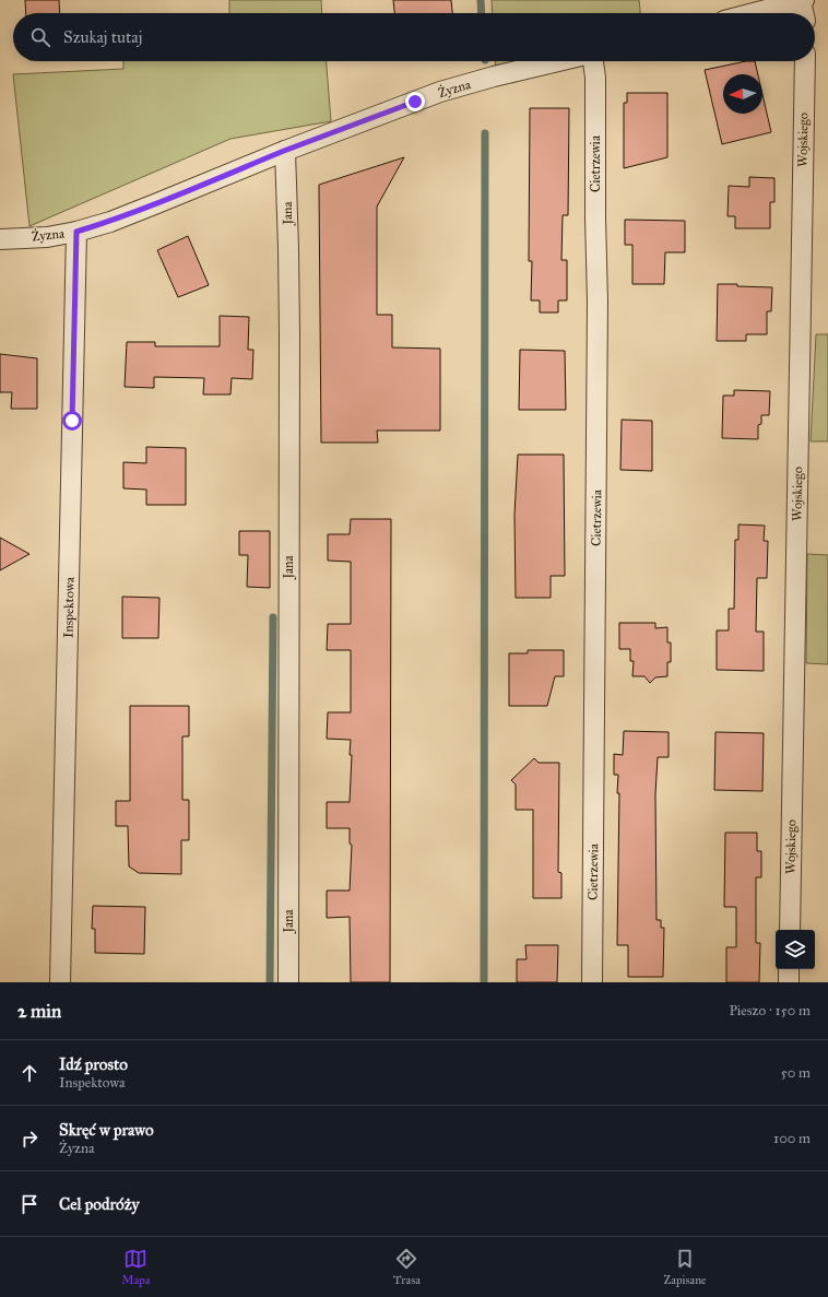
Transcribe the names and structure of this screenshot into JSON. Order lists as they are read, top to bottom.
{
  "streets": {
    "street": [
      "Żyzna",
      "Wojskiego",
      "Cietrzewia",
      "Jana",
      "Inspektowa"
    ]
  },
  "crossings": [
    ["Żyzna", "Jana"],
    ["Żyzna", "Inspektowa"]
  ],
  "north": "left",
  "page": {
    "search": "Szukaj tutaj",
    "heading": ["2 min", "Pieszo · 150 m"],
    "list": [
      ["Idź prosto", "Inspektowa", "50 m"],
      ["Skręć w prawo", "Żyzna", "100 m"],
      "Cel podróży"
    ],
    "nav": ["Mapa", "Trasa", "Zapisane"]
  }
}
